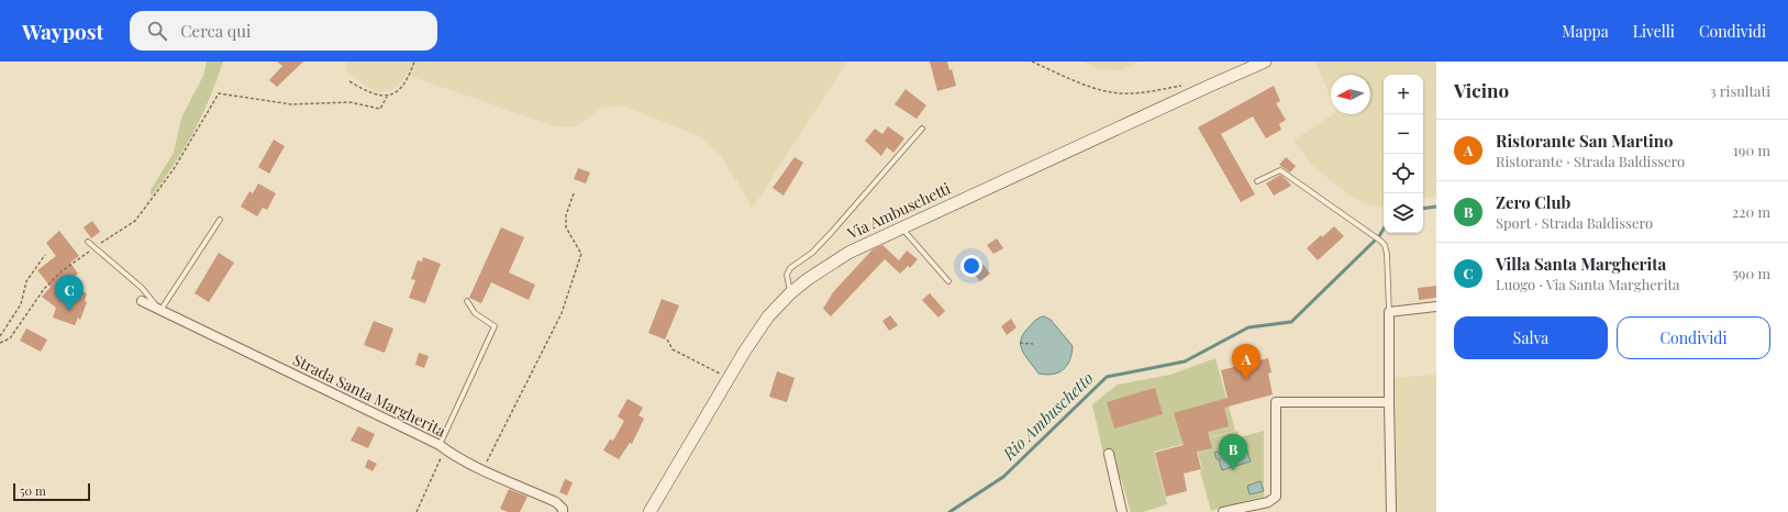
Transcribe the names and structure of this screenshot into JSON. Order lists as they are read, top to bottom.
{
  "streets": {
    "street": ["Via Ambuschetti", "Strada Santa Margherita"]
  },
  "water": ["Rio Ambuschetto"],
  "scale_bar": "50 m",
  "north": "left",
  "page": {
    "header": "Waypost",
    "search": "Cerca qui",
    "nav": ["Mappa", "Livelli", "Condividi"],
    "heading": ["Vicino", "3 risultati"],
    "map_buttons": ["+", "−"],
    "list": [
      {
        "mark": "A",
        "name": "Ristorante San Martino",
        "note": "Ristorante · Strada Baldissero",
        "value": "190 m"
      },
      {
        "mark": "B",
        "name": "Zero Club",
        "note": "Sport · Strada Baldissero",
        "value": "220 m"
      },
      {
        "mark": "C",
        "name": "Villa Santa Margherita",
        "note": "Luogo · Via Santa Margherita",
        "value": "590 m"
      }
    ],
    "pins": ["C", "A", "B"],
    "buttons": ["Salva", "Condividi"],
    "scale": "50 m"
  }
}
